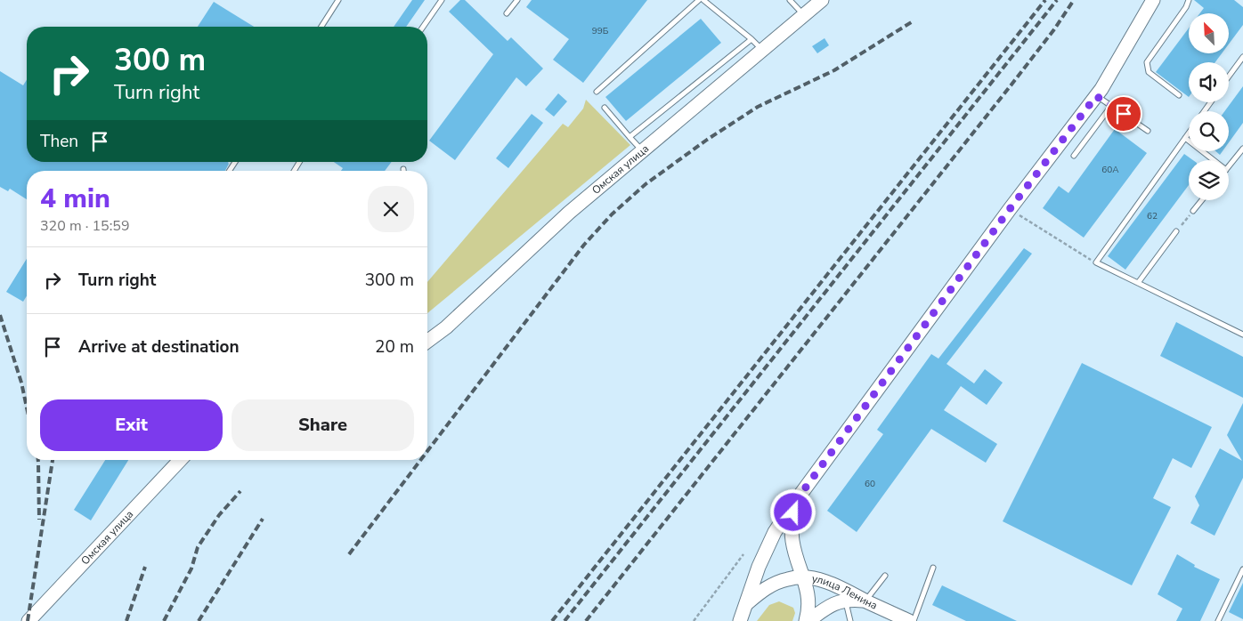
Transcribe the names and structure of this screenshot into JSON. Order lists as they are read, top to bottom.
{
  "streets": {
    "main road": ["Омская улица", "улица Ленина"]
  },
  "house_numbers": [
    "99Б",
    "60А",
    "62",
    "60"
  ],
  "north": "top left",
  "page": {
    "turn": ["300 m", "Turn right"],
    "then": "Then",
    "heading": ["4 min", "320 m · 15:59"],
    "list": [
      {
        "name": "Turn right",
        "value": "300 m"
      },
      {
        "name": "Arrive at destination",
        "value": "20 m"
      }
    ],
    "buttons": ["Exit", "Share"]
  }
}
